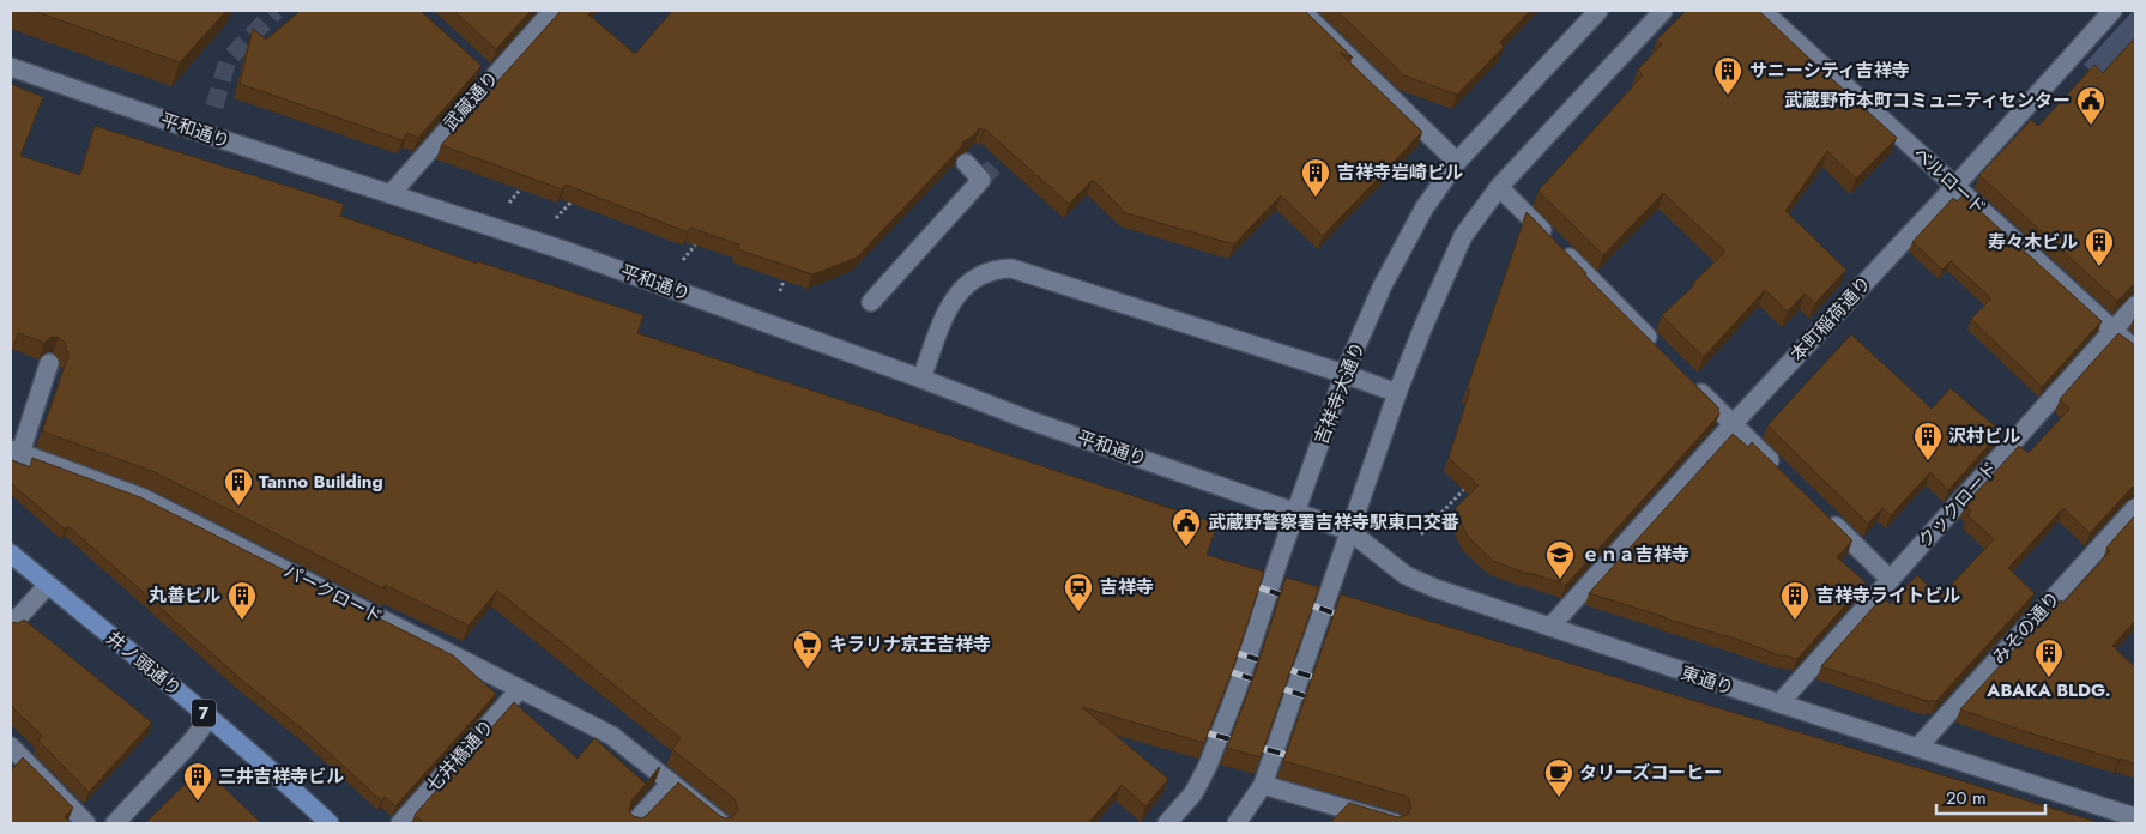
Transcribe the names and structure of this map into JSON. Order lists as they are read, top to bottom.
{
  "streets": {
    "main road": ["井ノ頭通り", "7"],
    "street": [
      "武蔵通り",
      "平和通り",
      "ベルロード",
      "本町稲荷通り",
      "吉祥寺大通り",
      "クックロード",
      "パークロード",
      "みその通り",
      "東通り",
      "七井橋通り"
    ]
  },
  "crossings": [
    ["武蔵通り", "平和通り"],
    ["平和通り", "吉祥寺大通り"],
    ["平和通り", "東通り"],
    ["ベルロード", "本町稲荷通り"],
    ["ベルロード", "クックロード"],
    ["本町稲荷通り", "東通り"],
    ["吉祥寺大通り", "東通り"],
    ["クックロード", "東通り"],
    ["パークロード", "七井橋通り"],
    ["みその通り", "東通り"]
  ],
  "places": {
    "building": [
      "サニーシティ吉祥寺",
      "吉祥寺岩崎ビル",
      "寿々木ビル",
      "沢村ビル",
      "Tanno Building",
      "丸善ビル",
      "吉祥寺ライトビル",
      "ABAKA BLDG.",
      "三井吉祥寺ビル"
    ],
    "public building": ["武蔵野市本町コミュニティセンター", "武蔵野警察署吉祥寺駅東口交番"],
    "school or university": ["ｅｎａ吉祥寺"],
    "station": ["吉祥寺"],
    "supermarket": ["キラリナ京王吉祥寺"],
    "cafe": ["タリーズコーヒー"]
  },
  "scale_bar": "20 m"
}
